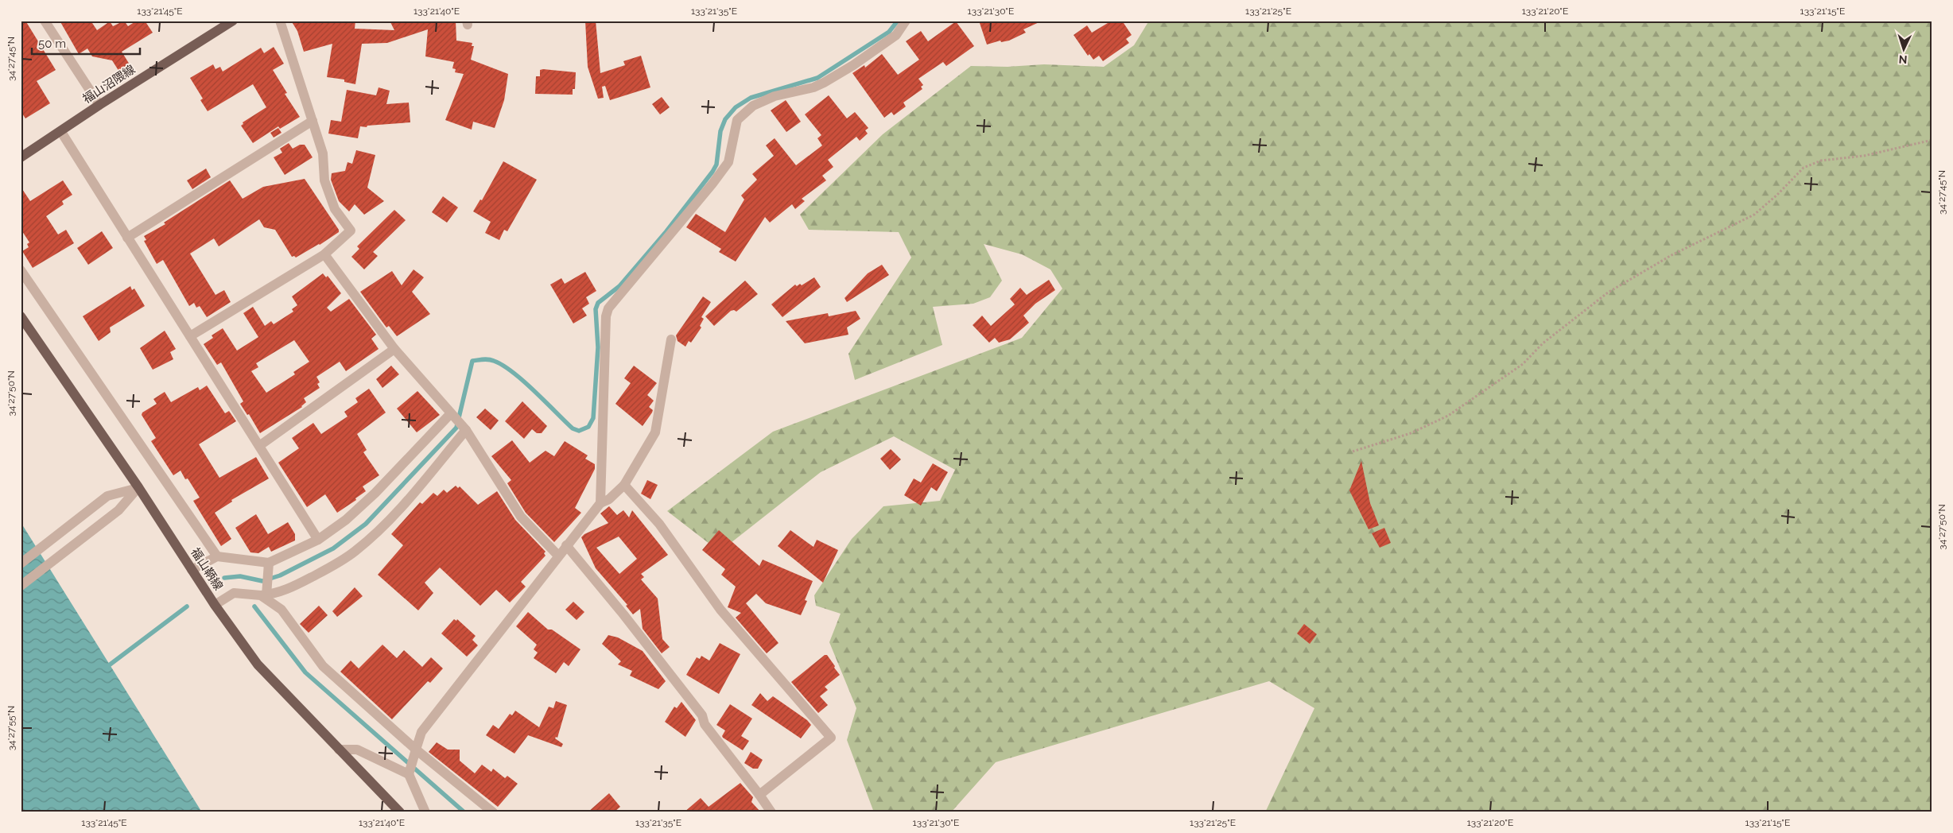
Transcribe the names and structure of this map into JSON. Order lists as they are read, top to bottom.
{
  "streets": {
    "main road": ["福山沼隈線", "福山鞆線"]
  },
  "scale_bar": "50 m",
  "north": "bottom",
  "coordinates": [
    "133°21'45\"E",
    "133°21'40\"E",
    "133°21'35\"E",
    "133°21'30\"E",
    "133°21'25\"E",
    "133°21'20\"E",
    "133°21'15\"E",
    "34°27'45\"N",
    "34°27'50\"N",
    "34°27'55\"N"
  ]
}
